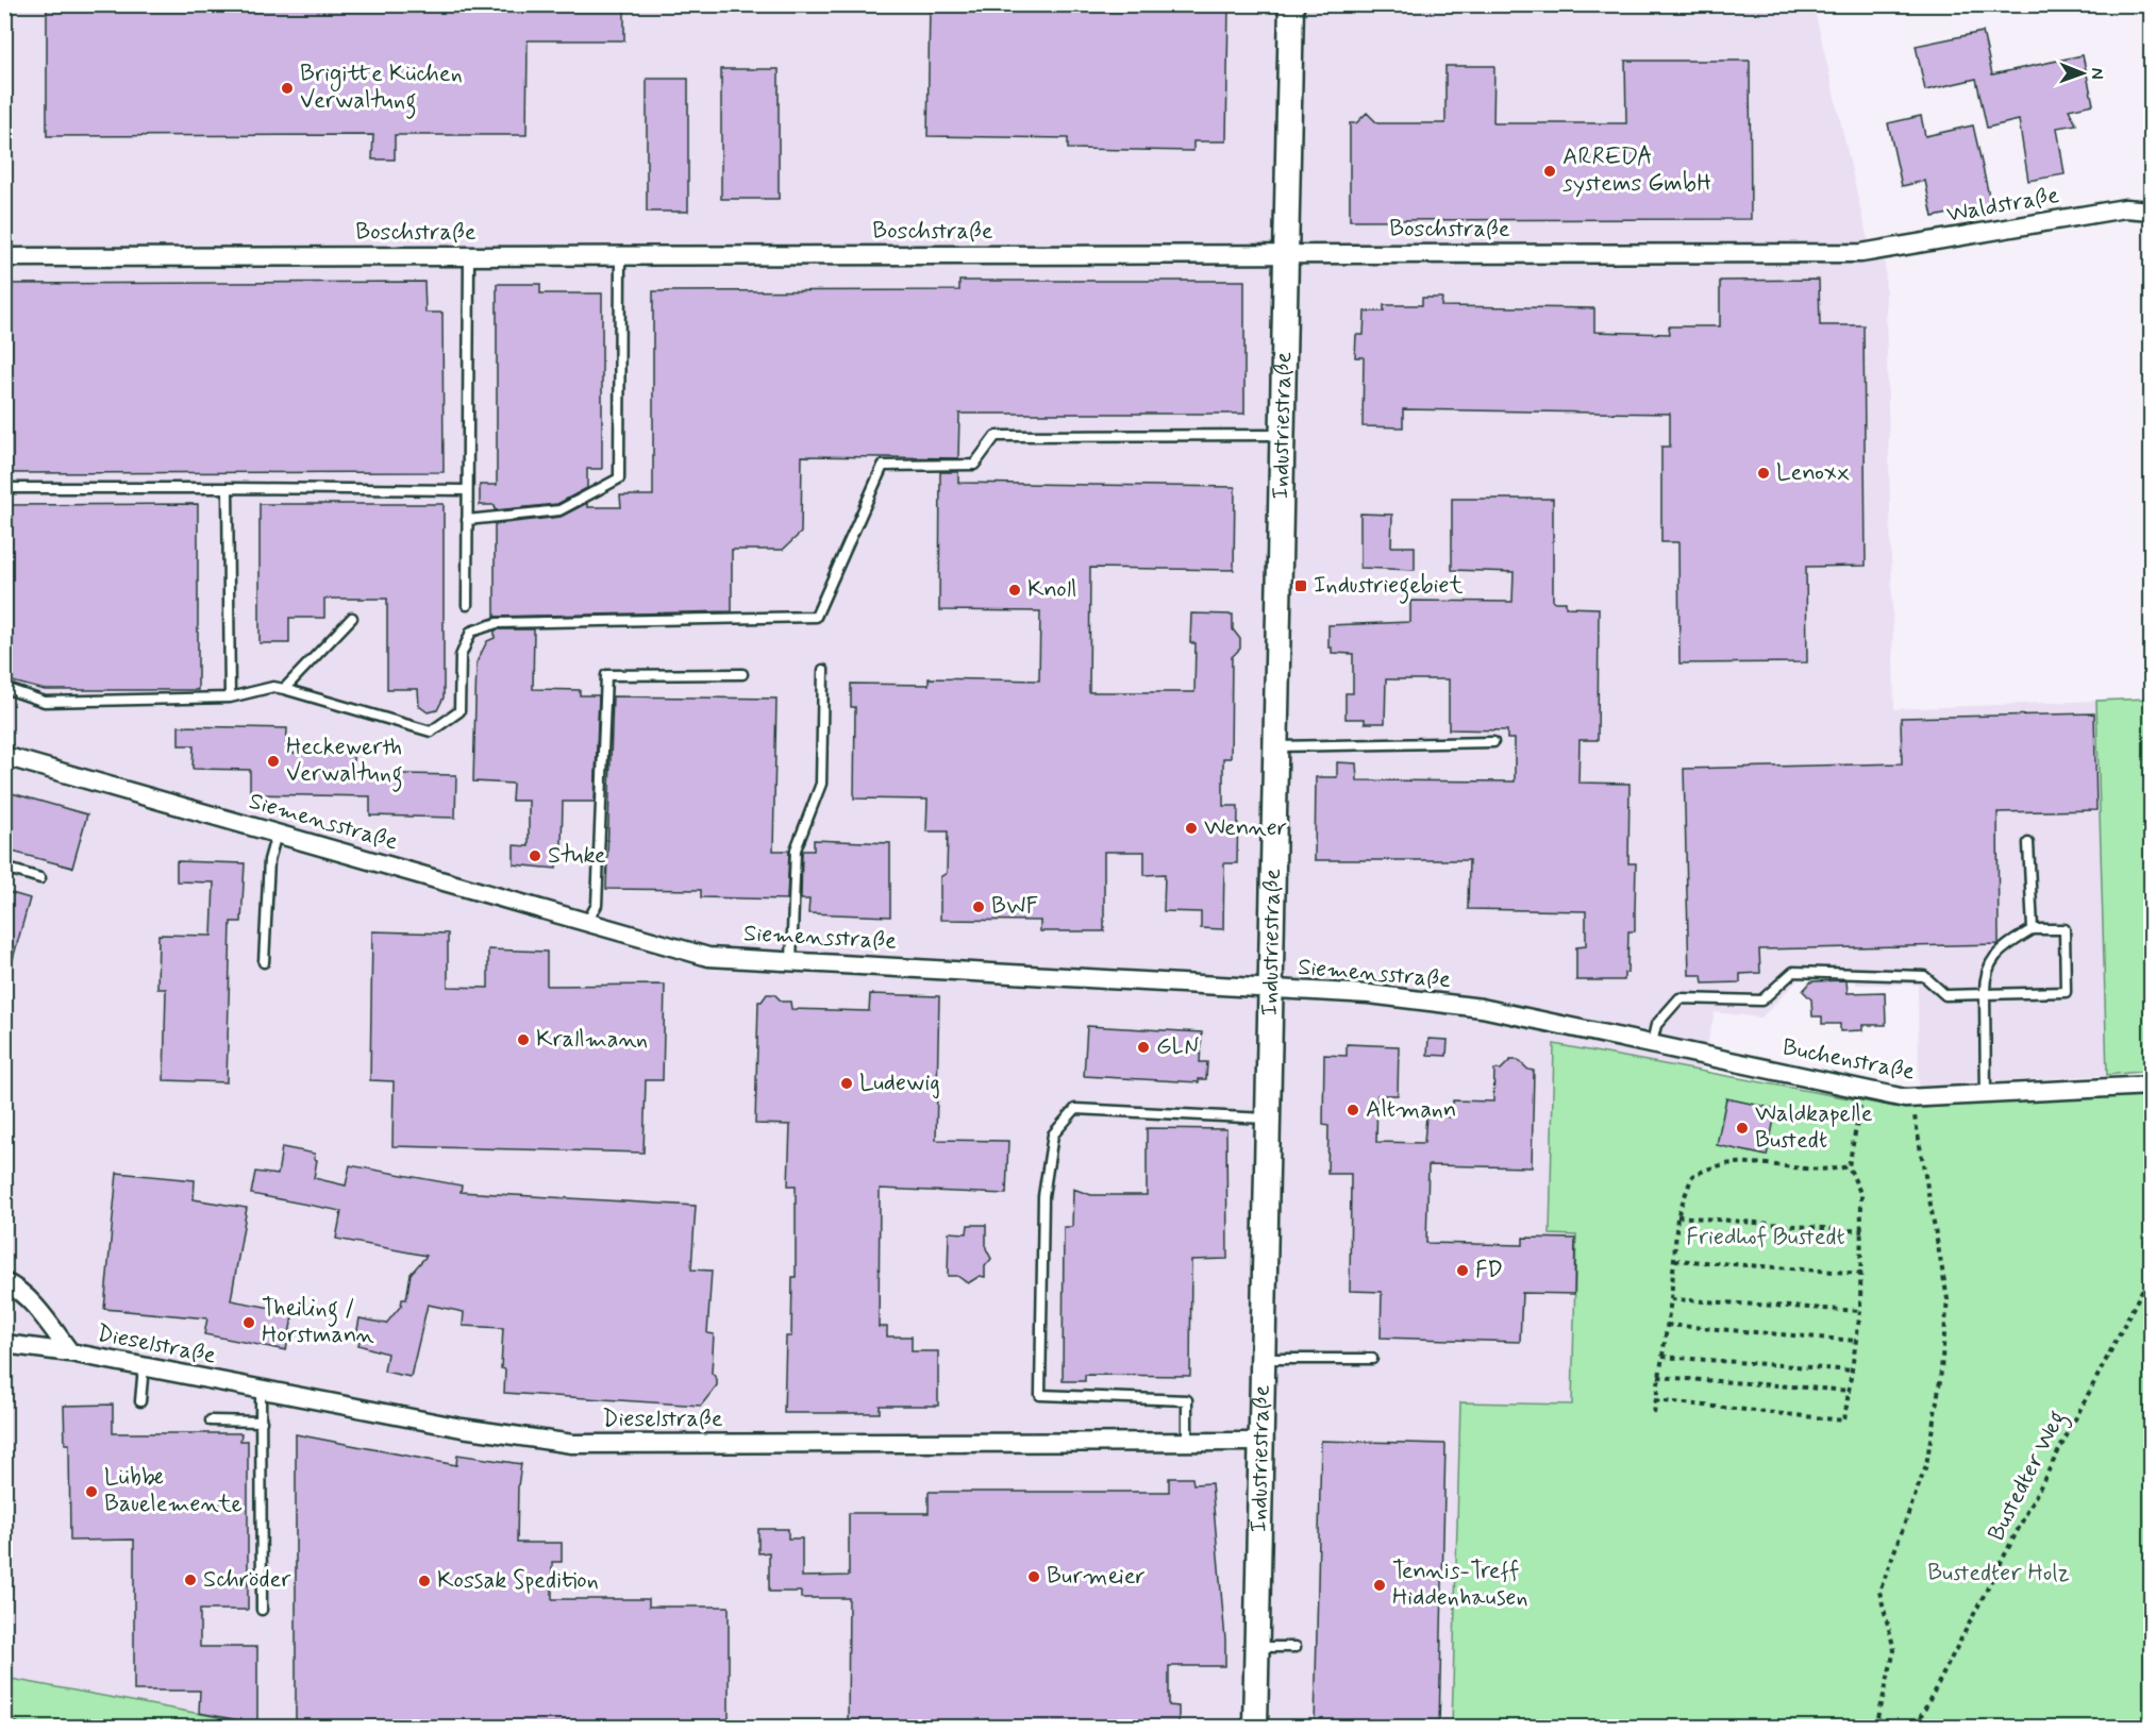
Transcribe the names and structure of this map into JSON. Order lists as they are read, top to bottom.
{
  "streets": {
    "street": [
      "Waldstraße",
      "Boschstraße",
      "Industriestraße",
      "Siemensstraße",
      "Buchenstraße",
      "Dieselstraße"
    ],
    "path": ["Bustedter Weg"]
  },
  "crossings": [
    ["Waldstraße", "Boschstraße"],
    ["Boschstraße", "Industriestraße"],
    ["Industriestraße", "Siemensstraße"],
    ["Industriestraße", "Dieselstraße"],
    ["Siemensstraße", "Buchenstraße"]
  ],
  "parks": ["Friedhof Bustedt", "Bustedter Holz"],
  "places": {
    "other": [
      "Brigitte Küchen Verwaltung",
      "ARREDA systems GmbH",
      "Lenoxx",
      "Knoll",
      "Heckewerth Verwaltung",
      "Wenner",
      "Stuke",
      "BWF",
      "Krallmann",
      "GLN",
      "Ludewig",
      "Altmann",
      "Waldkapelle Bustedt",
      "FD",
      "Theiling / Horstmann",
      "Lübbe Bauelemente",
      "Burmeier",
      "Schröder",
      "Kossak Spedition",
      "Tennis-Treff Hiddenhausen"
    ],
    "transit": ["Industriegebiet"]
  },
  "north": "right"
}
